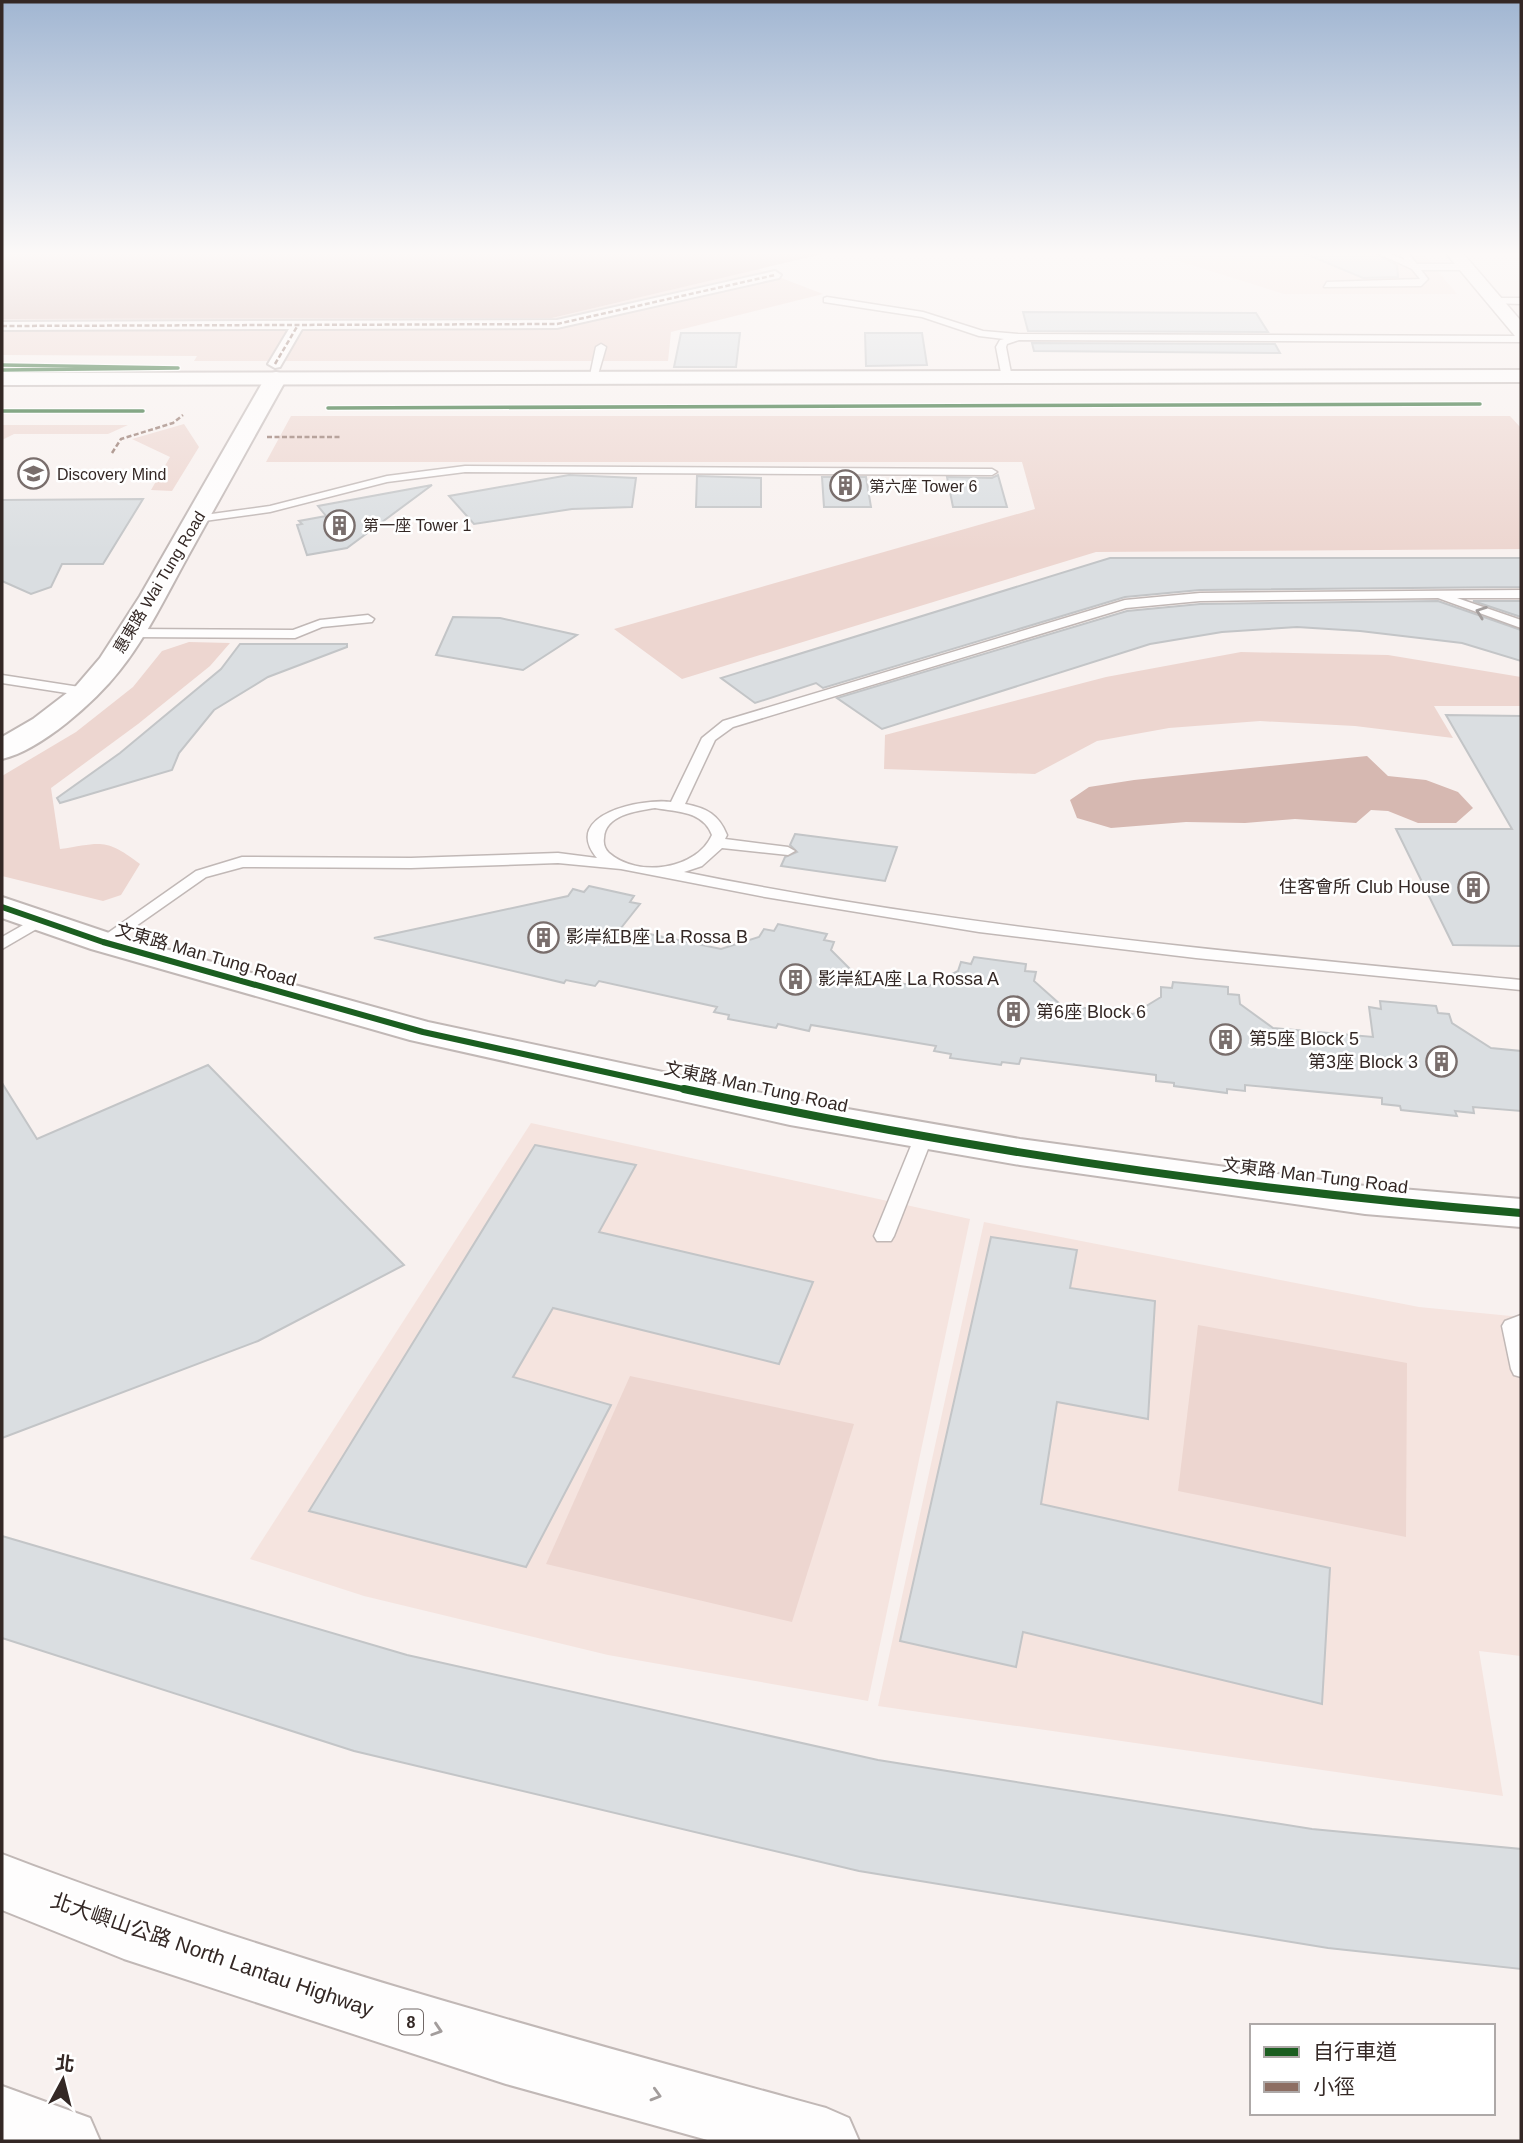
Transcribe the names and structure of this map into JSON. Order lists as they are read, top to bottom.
{
  "streets": {
    "main road": [
      "惠東路 Wai Tung Road",
      "文東路 Man Tung Road",
      "北大嶼山公路 North Lantau Highway",
      "8"
    ]
  },
  "one_way": ["北大嶼山公路 North Lantau Highway"],
  "places": {
    "school or university": ["Discovery Mind"],
    "building": [
      "第六座 Tower 6",
      "第一座 Tower 1",
      "住客會所 Club House",
      "影岸紅B座 La Rossa B",
      "影岸紅A座 La Rossa A",
      "第6座 Block 6",
      "第5座 Block 5",
      "第3座 Block 3"
    ]
  },
  "legend": ["自行車道", "小徑"],
  "north": "top"
}
